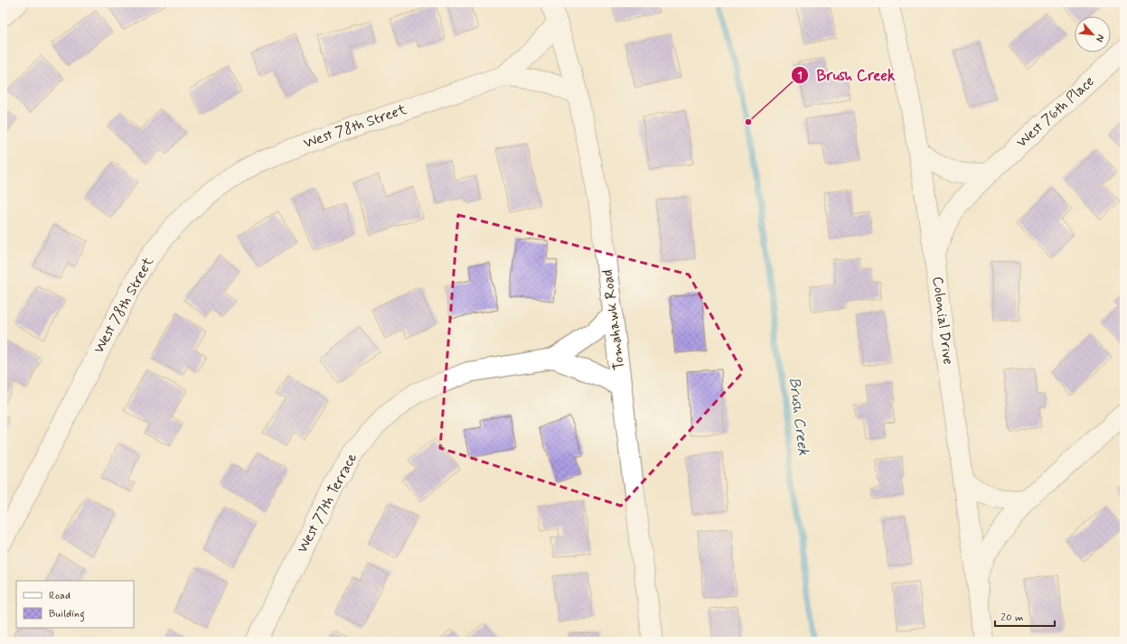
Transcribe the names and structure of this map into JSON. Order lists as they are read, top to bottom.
{
  "streets": {
    "street": [
      "West 76th Place",
      "West 78th Street",
      "Tomahawk Road",
      "Colonial Drive",
      "West 77th Terrace"
    ]
  },
  "crossings": [
    ["West 76th Place", "Colonial Drive"],
    ["West 78th Street", "Tomahawk Road"],
    ["Tomahawk Road", "West 77th Terrace"]
  ],
  "water": ["Brush Creek"],
  "places": ["Brush Creek"],
  "legend": ["Road", "Building"],
  "scale_bar": "20 m",
  "north": "bottom right"
}
